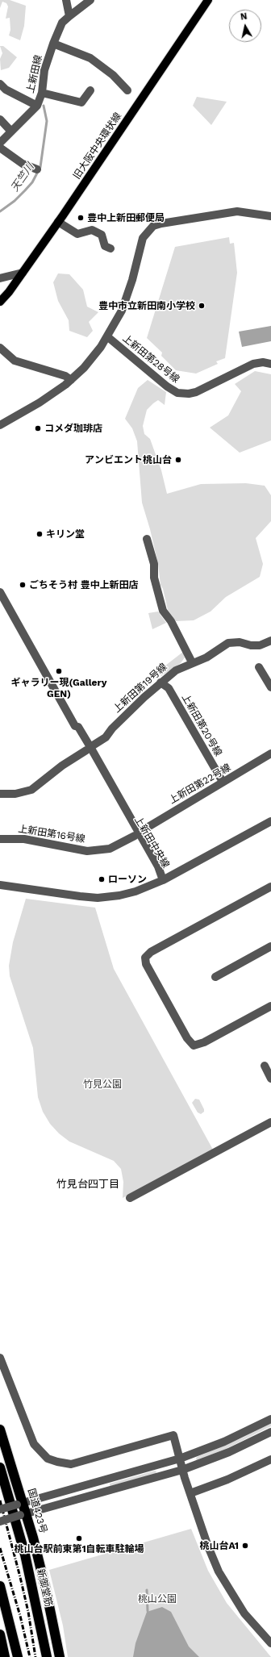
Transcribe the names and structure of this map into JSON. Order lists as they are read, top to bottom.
{
  "streets": {
    "highway": ["国道423号", "新御堂筋"],
    "main road": ["旧大阪中央環状線"],
    "street": [
      "上新田線",
      "上新田第28号線",
      "上新田第19号線",
      "上新田第20号線",
      "上新田第22号線",
      "上新田第16号線",
      "上新田中央線"
    ]
  },
  "crossings": [
    ["上新田第19号線", "上新田第20号線"],
    ["上新田第19号線", "上新田中央線"],
    ["上新田第20号線", "上新田第22号線"],
    ["上新田第22号線", "上新田第16号線"],
    ["上新田第22号線", "上新田中央線"],
    ["上新田第16号線", "上新田中央線"]
  ],
  "districts": ["竹見台四丁目"],
  "water": ["天竺川"],
  "parks": ["竹見公園", "桃山公園"],
  "places": [
    "豊中上新田郵便局",
    "豊中市立新田南小学校",
    "コメダ珈琲店",
    "アンビエント桃山台",
    "キリン堂",
    "ごちそう村 豊中上新田店",
    "ギャラリー現(Gallery GEN)",
    "ローソン",
    "桃山台駅前東第1自転車駐輪場",
    "桃山台A1"
  ],
  "north": "top"
}
